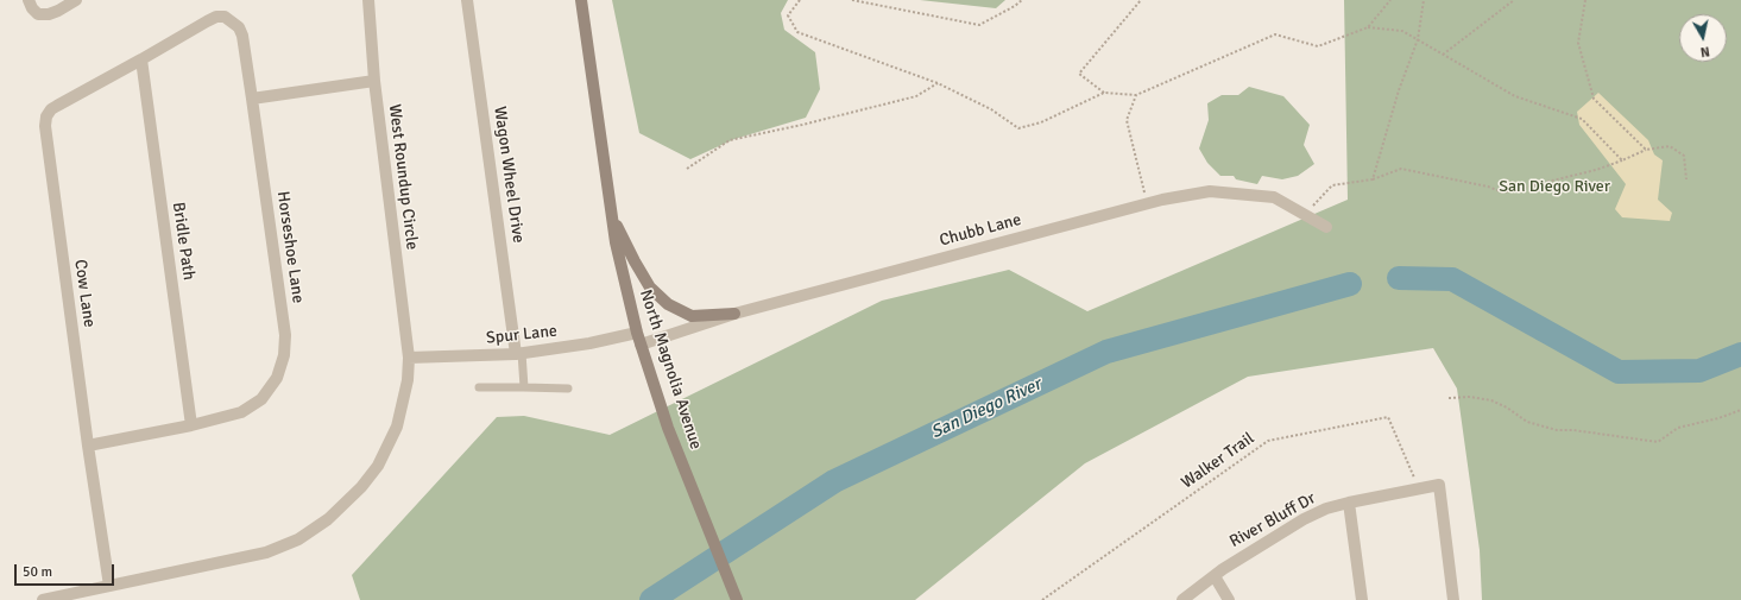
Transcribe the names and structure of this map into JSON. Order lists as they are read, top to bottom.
{
  "streets": {
    "main road": ["North Magnolia Avenue"],
    "street": [
      "Wagon Wheel Drive",
      "West Roundup Circle",
      "Chubb Lane",
      "Bridle Path",
      "Horseshoe Lane",
      "Cow Lane",
      "Spur Lane",
      "River Bluff Dr"
    ],
    "path": ["Walker Trail"]
  },
  "crossings": [
    ["Wagon Wheel Drive", "Spur Lane"],
    ["West Roundup Circle", "Cow Lane"],
    ["West Roundup Circle", "Spur Lane"],
    ["Chubb Lane", "Spur Lane"],
    ["Chubb Lane", "North Magnolia Avenue"],
    ["Bridle Path", "Horseshoe Lane"],
    ["Bridle Path", "Cow Lane"],
    ["Horseshoe Lane", "Cow Lane"],
    ["Spur Lane", "North Magnolia Avenue"],
    ["Walker Trail", "River Bluff Dr"]
  ],
  "water": ["San Diego River"],
  "parks": ["San Diego River"],
  "scale_bar": "50 m",
  "north": "bottom"
}
